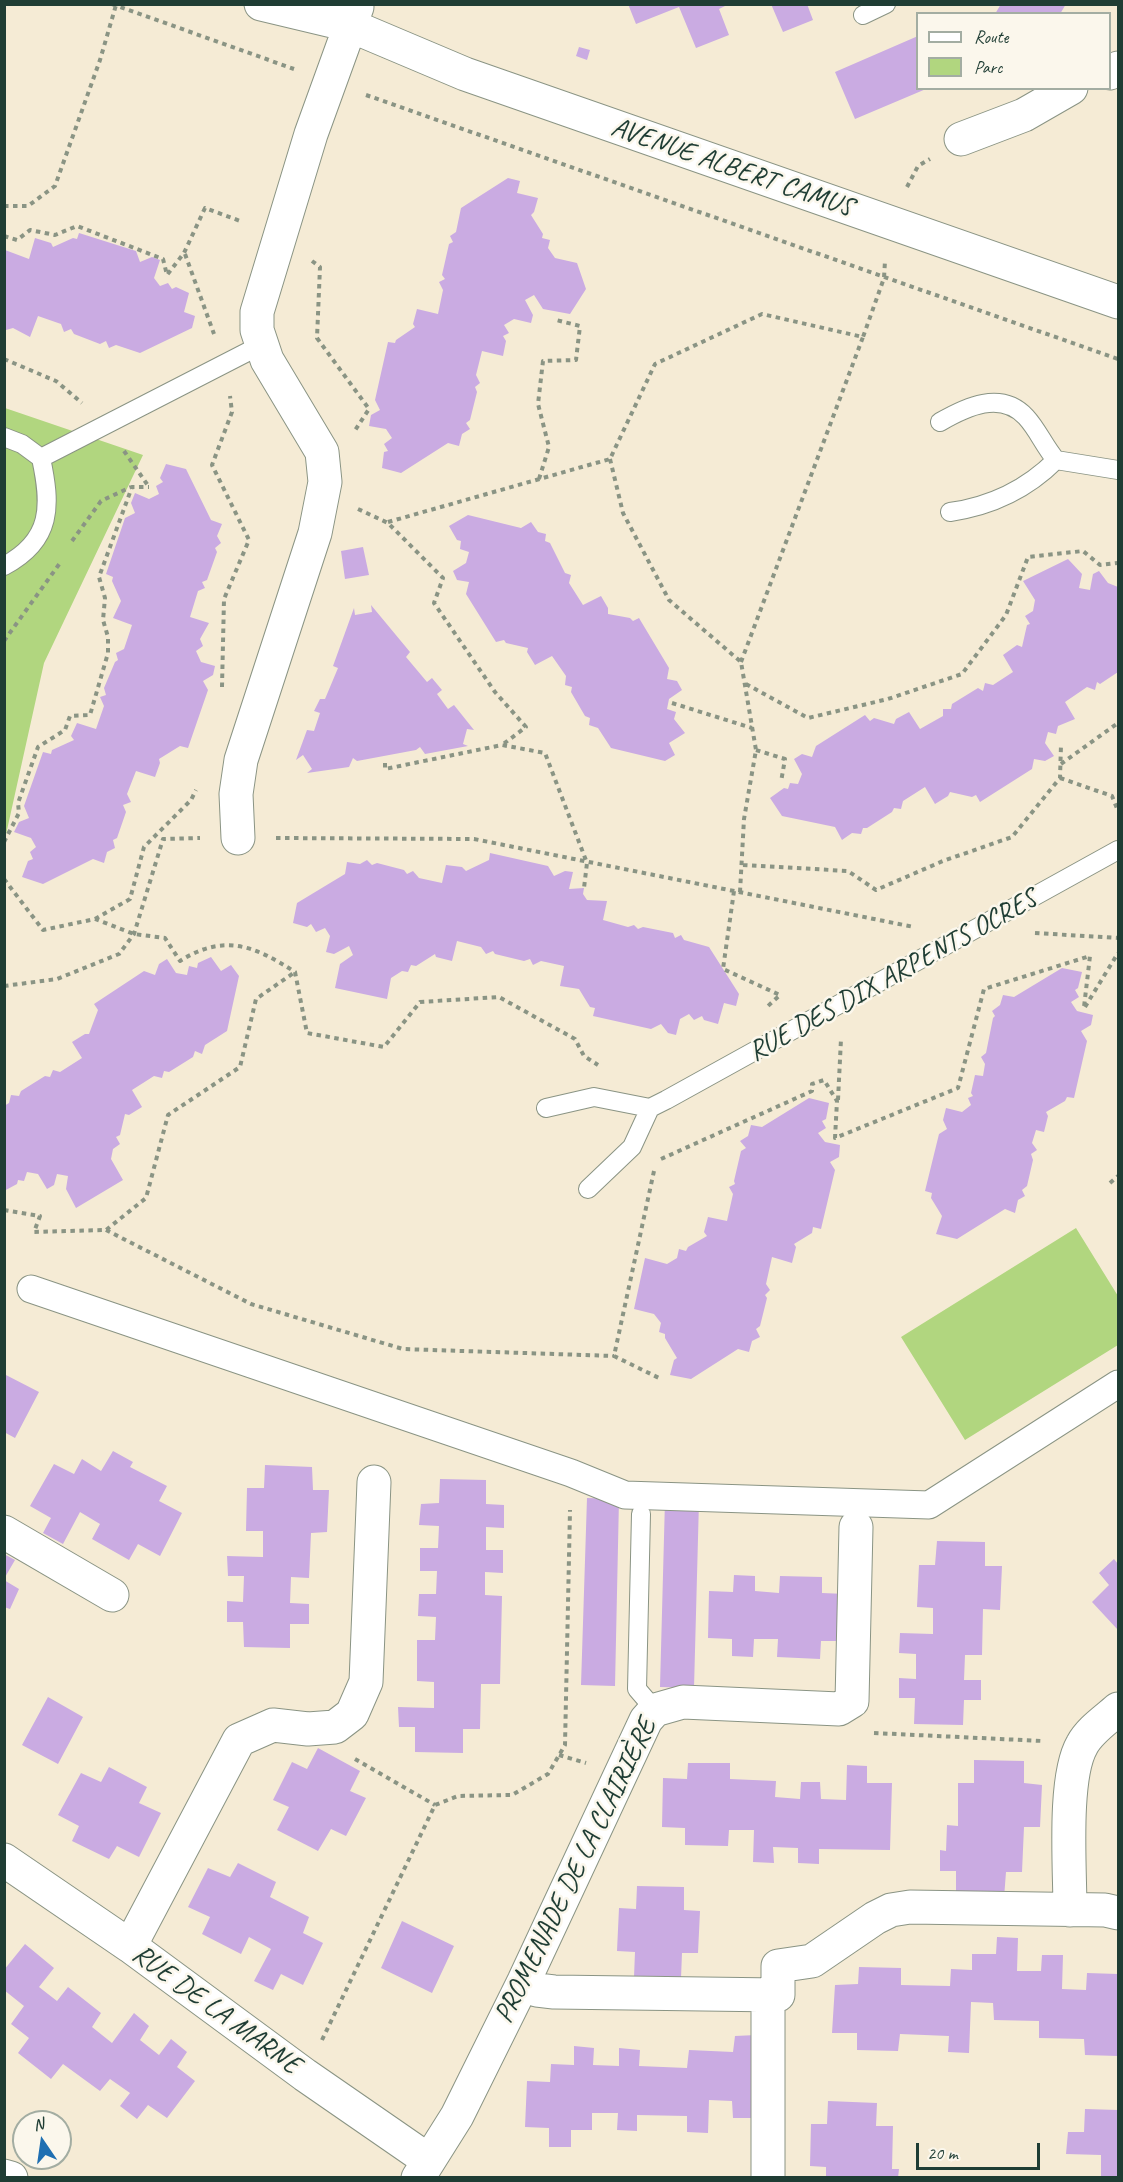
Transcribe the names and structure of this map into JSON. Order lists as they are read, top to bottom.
{
  "streets": {
    "street": ["AVENUE ALBERT CAMUS", "PROMENADE DE LA CLAIRIÈRE", "RUE DE LA MARNE"],
    "lane": ["RUE DES DIX ARPENTS OCRES"]
  },
  "crossings": [
    ["PROMENADE DE LA CLAIRIÈRE", "RUE DE LA MARNE"]
  ],
  "legend": ["Route", "Parc"],
  "scale_bar": "20 m",
  "north": "top"
}
